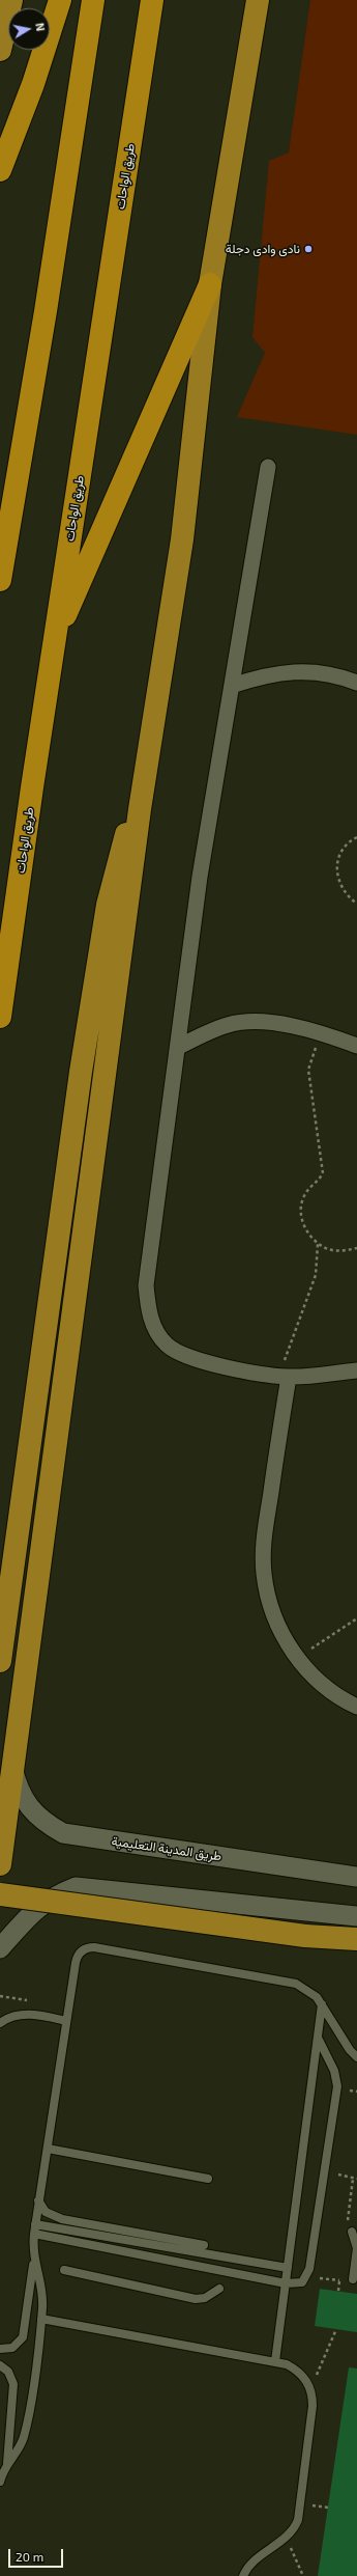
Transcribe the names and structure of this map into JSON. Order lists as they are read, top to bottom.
{
  "streets": {
    "highway": ["طريق الواحات"],
    "street": ["طريق المدينة التعليمية"]
  },
  "places": ["نادى وادى دجلة"],
  "scale_bar": "20 m",
  "north": "right"
}
